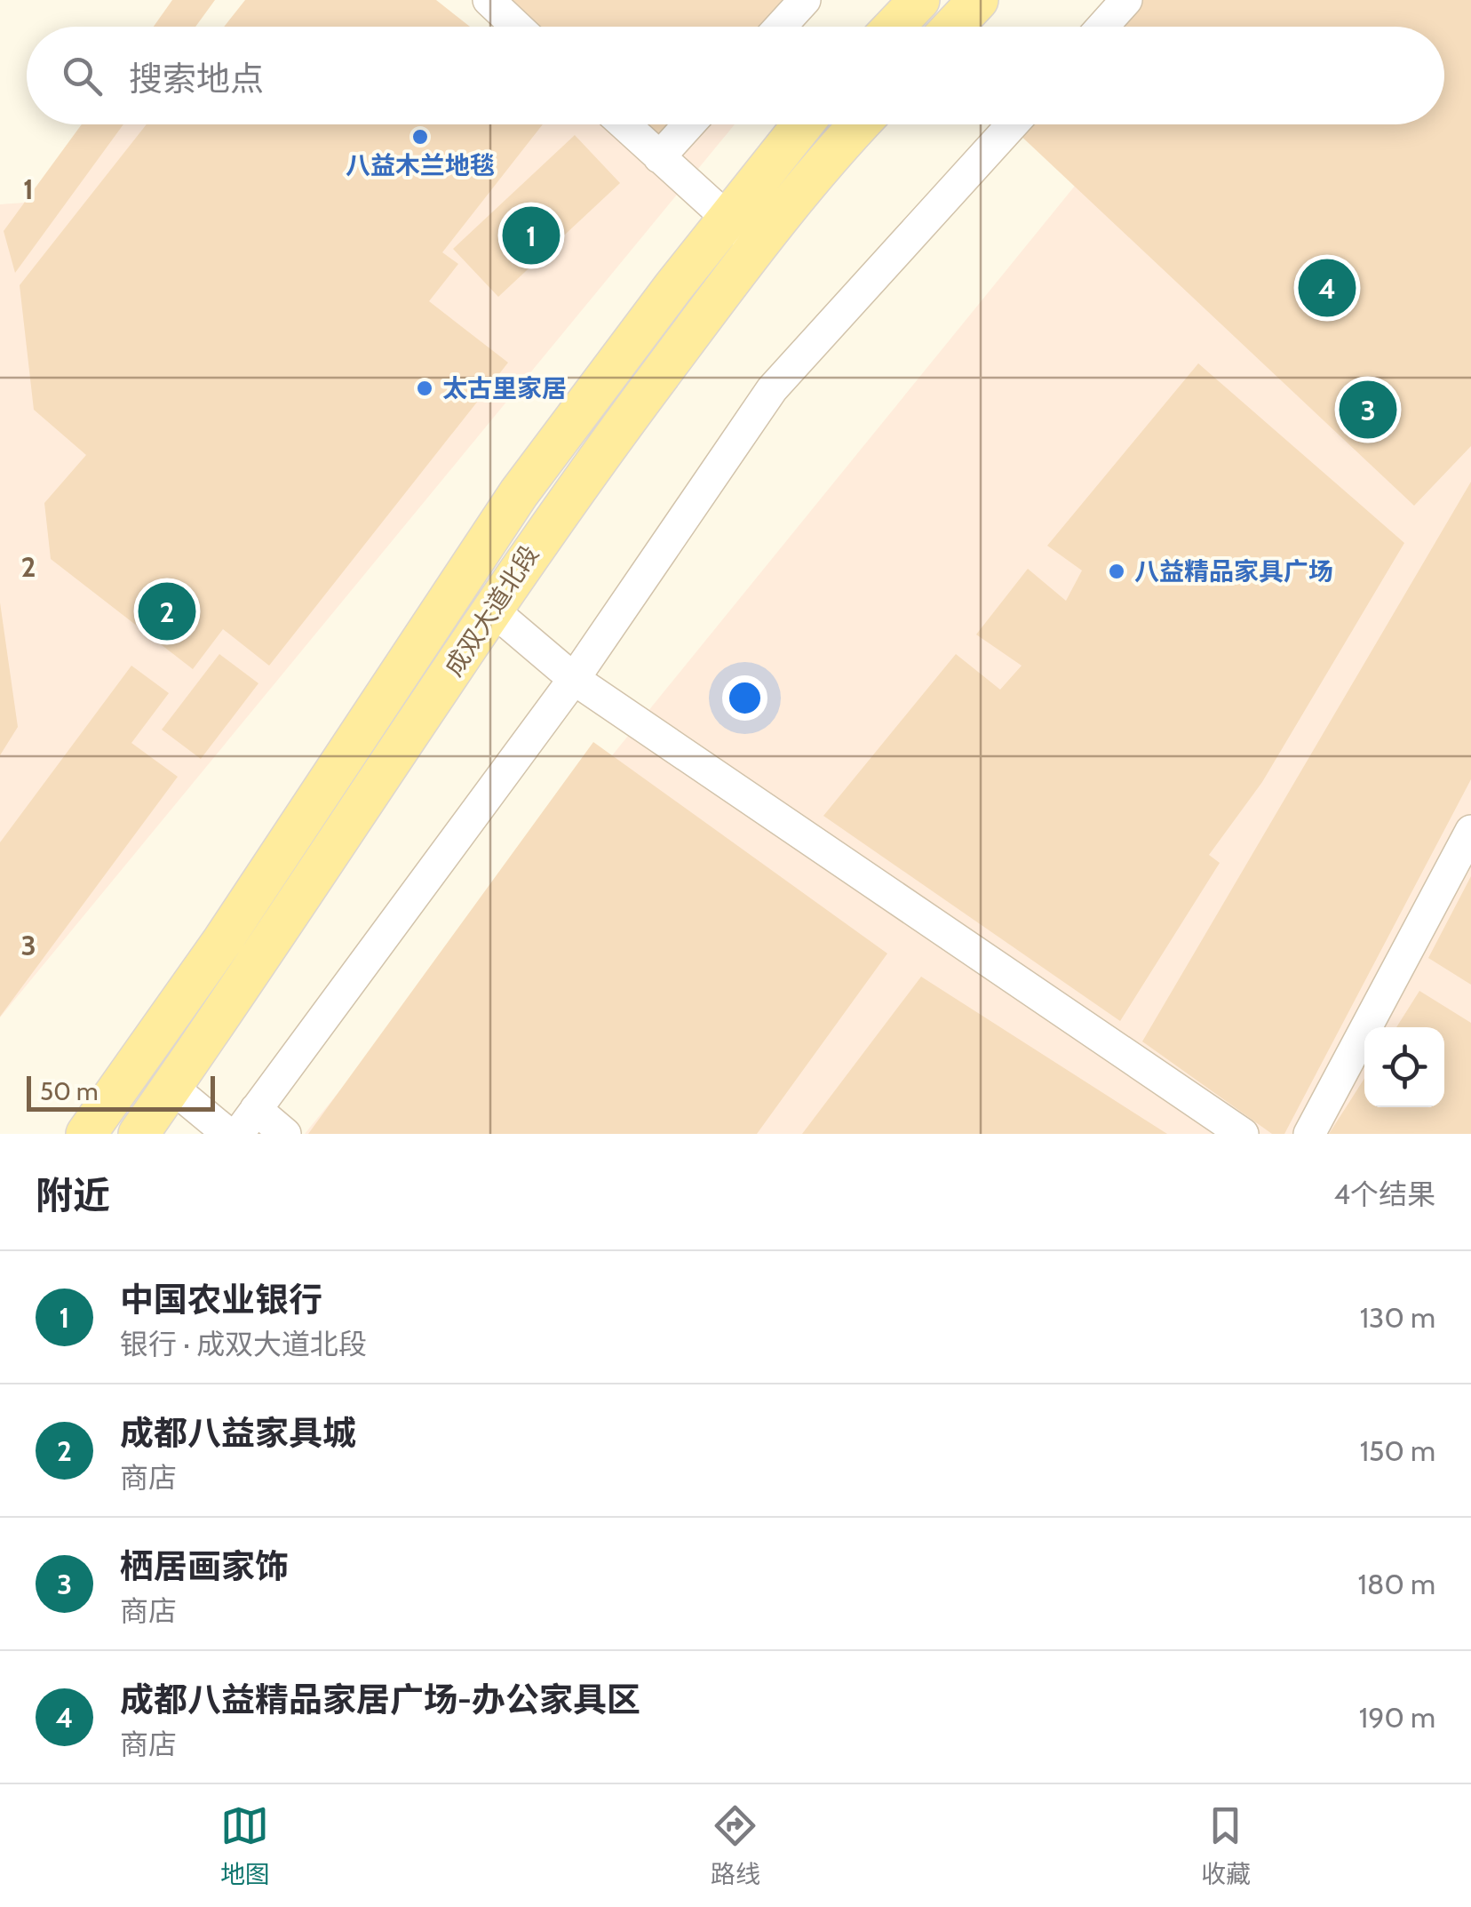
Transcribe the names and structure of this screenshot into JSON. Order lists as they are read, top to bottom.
{
  "streets": {
    "main road": ["成双大道北段"]
  },
  "places": ["八益木兰地毯", "太古里家居", "八益精品家具广场"],
  "scale_bar": "50 m",
  "page": {
    "search": "搜索地点",
    "pins": [
      "1",
      "4",
      "3",
      "2"
    ],
    "scale": "50 m",
    "heading": ["附近", "4个结果"],
    "list": [
      {
        "mark": "1",
        "name": "中国农业银行",
        "note": "银行 · 成双大道北段",
        "value": "130 m"
      },
      {
        "mark": "2",
        "name": "成都八益家具城",
        "note": "商店",
        "value": "150 m"
      },
      {
        "mark": "3",
        "name": "栖居画家饰",
        "note": "商店",
        "value": "180 m"
      },
      {
        "mark": "4",
        "name": "成都八益精品家居广场-办公家具区",
        "note": "商店",
        "value": "190 m"
      }
    ],
    "nav": ["地图", "路线", "收藏"]
  },
  "grid": {
    "rows": ["1", "2", "3"]
  }
}
